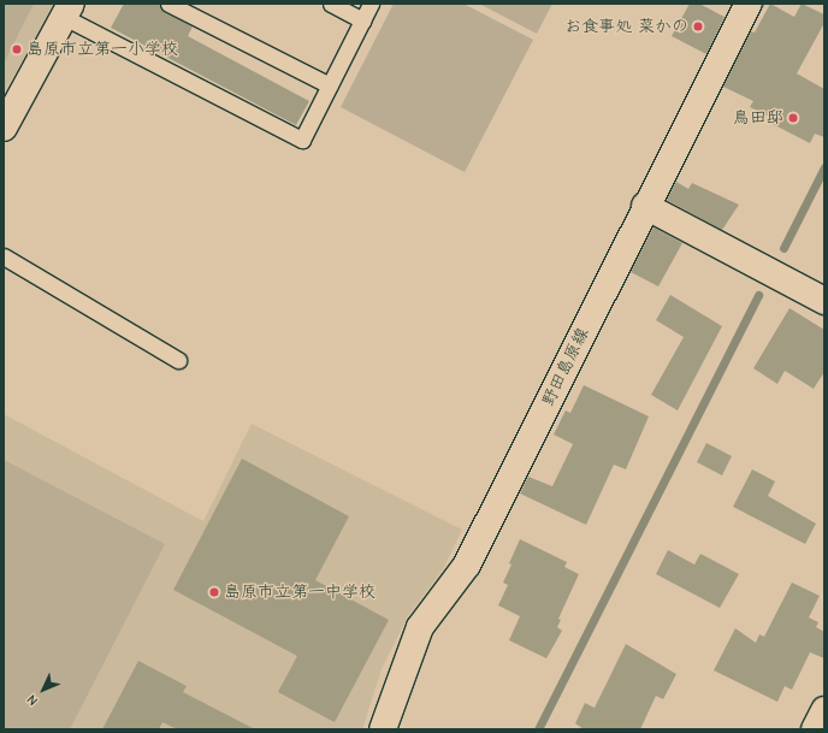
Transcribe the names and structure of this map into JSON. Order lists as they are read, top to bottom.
{
  "streets": {
    "main road": ["野田島原線"]
  },
  "places": [
    "お食事処 菜かの",
    "島原市立第一小学校",
    "鳥田邸",
    "島原市立第一中学校"
  ],
  "north": "bottom left"
}
